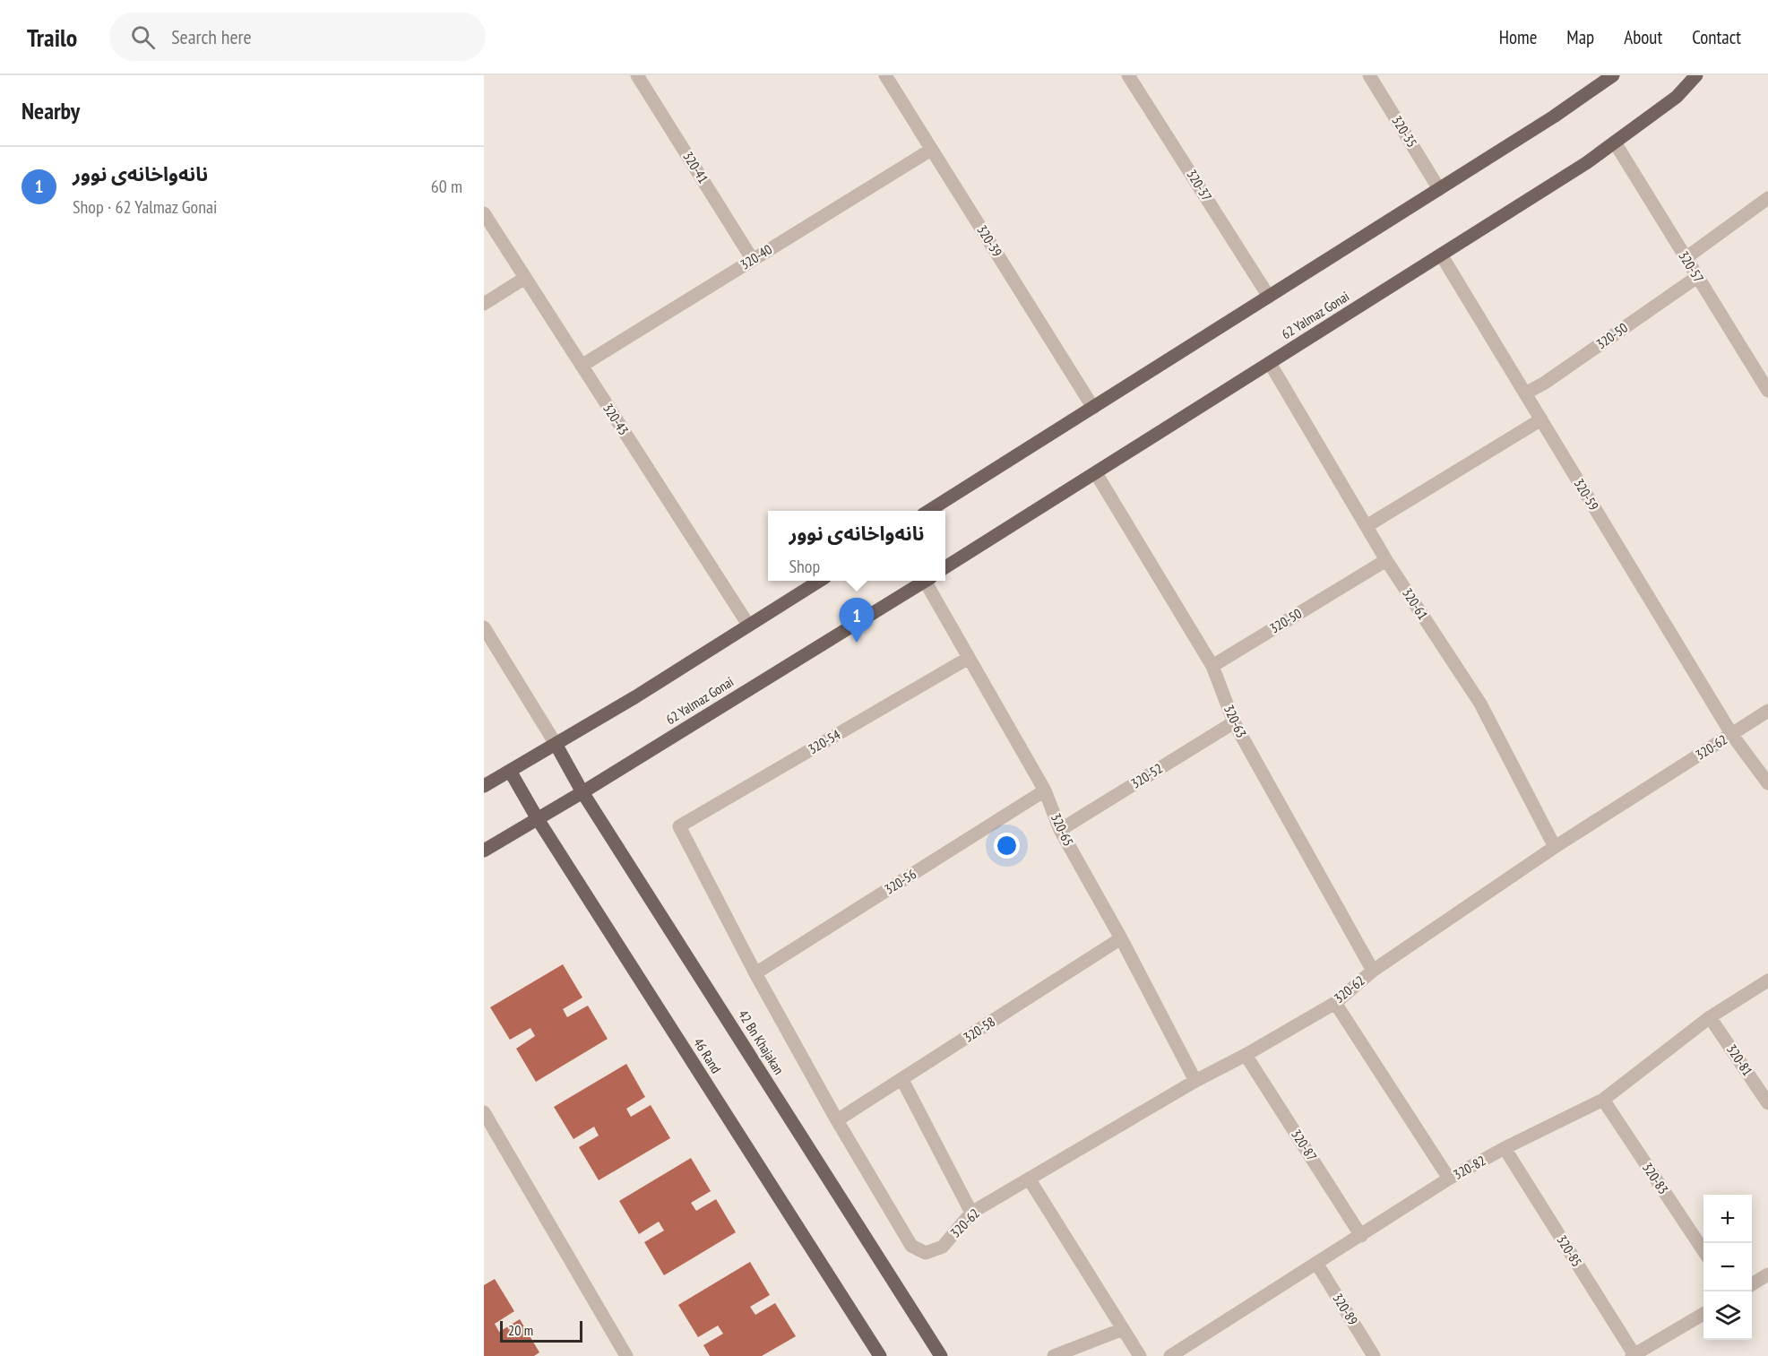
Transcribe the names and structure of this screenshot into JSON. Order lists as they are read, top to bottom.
{
  "streets": {
    "main road": ["62 Yalmaz Gonai", "42 Bn Khajakan", "46 Rand"],
    "street": [
      "320-35",
      "320-41",
      "320-37",
      "320-39",
      "320-40",
      "320-57",
      "320-50",
      "320-43",
      "320-59",
      "320-61",
      "320-63",
      "320-54",
      "320-62",
      "320-52",
      "320-65",
      "320-56",
      "320-58",
      "320-81",
      "320-87",
      "320-82",
      "320-83",
      "320-85",
      "320-89"
    ]
  },
  "crossings": [
    ["320-41", "320-40"],
    ["320-39", "320-40"],
    ["320-40", "320-43"],
    ["320-57", "62 Yalmaz Gonai"],
    ["320-57", "320-50"],
    ["62 Yalmaz Gonai", "320-59"],
    ["62 Yalmaz Gonai", "320-61"],
    ["62 Yalmaz Gonai", "320-63"],
    ["62 Yalmaz Gonai", "42 Bn Khajakan"],
    ["62 Yalmaz Gonai", "46 Rand"],
    ["320-50", "320-59"],
    ["320-50", "320-61"],
    ["320-50", "320-63"],
    ["320-59", "320-62"],
    ["320-61", "320-62"],
    ["320-63", "320-62"],
    ["320-63", "320-52"],
    ["320-54", "320-65"],
    ["320-54", "320-56"],
    ["320-62", "320-65"],
    ["320-62", "320-58"],
    ["320-62", "320-87"],
    ["320-52", "320-65"],
    ["320-65", "320-56"],
    ["320-65", "320-58"],
    ["320-81", "320-82"],
    ["320-87", "320-82"],
    ["320-82", "320-83"],
    ["320-82", "320-85"],
    ["320-82", "320-89"]
  ],
  "scale_bar": "20 m",
  "page": {
    "header": "Trailo",
    "search": "Search here",
    "nav": [
      "Home",
      "Map",
      "About",
      "Contact"
    ],
    "heading": "Nearby",
    "list": [
      {
        "mark": "1",
        "name": "نانەواخانەی نوور",
        "note": "Shop · 62 Yalmaz Gonai",
        "value": "60 m"
      }
    ],
    "popup": ["نانەواخانەی نوور", "Shop"],
    "pins": "1",
    "map_buttons": ["+", "−"],
    "scale": "20 m"
  }
}
